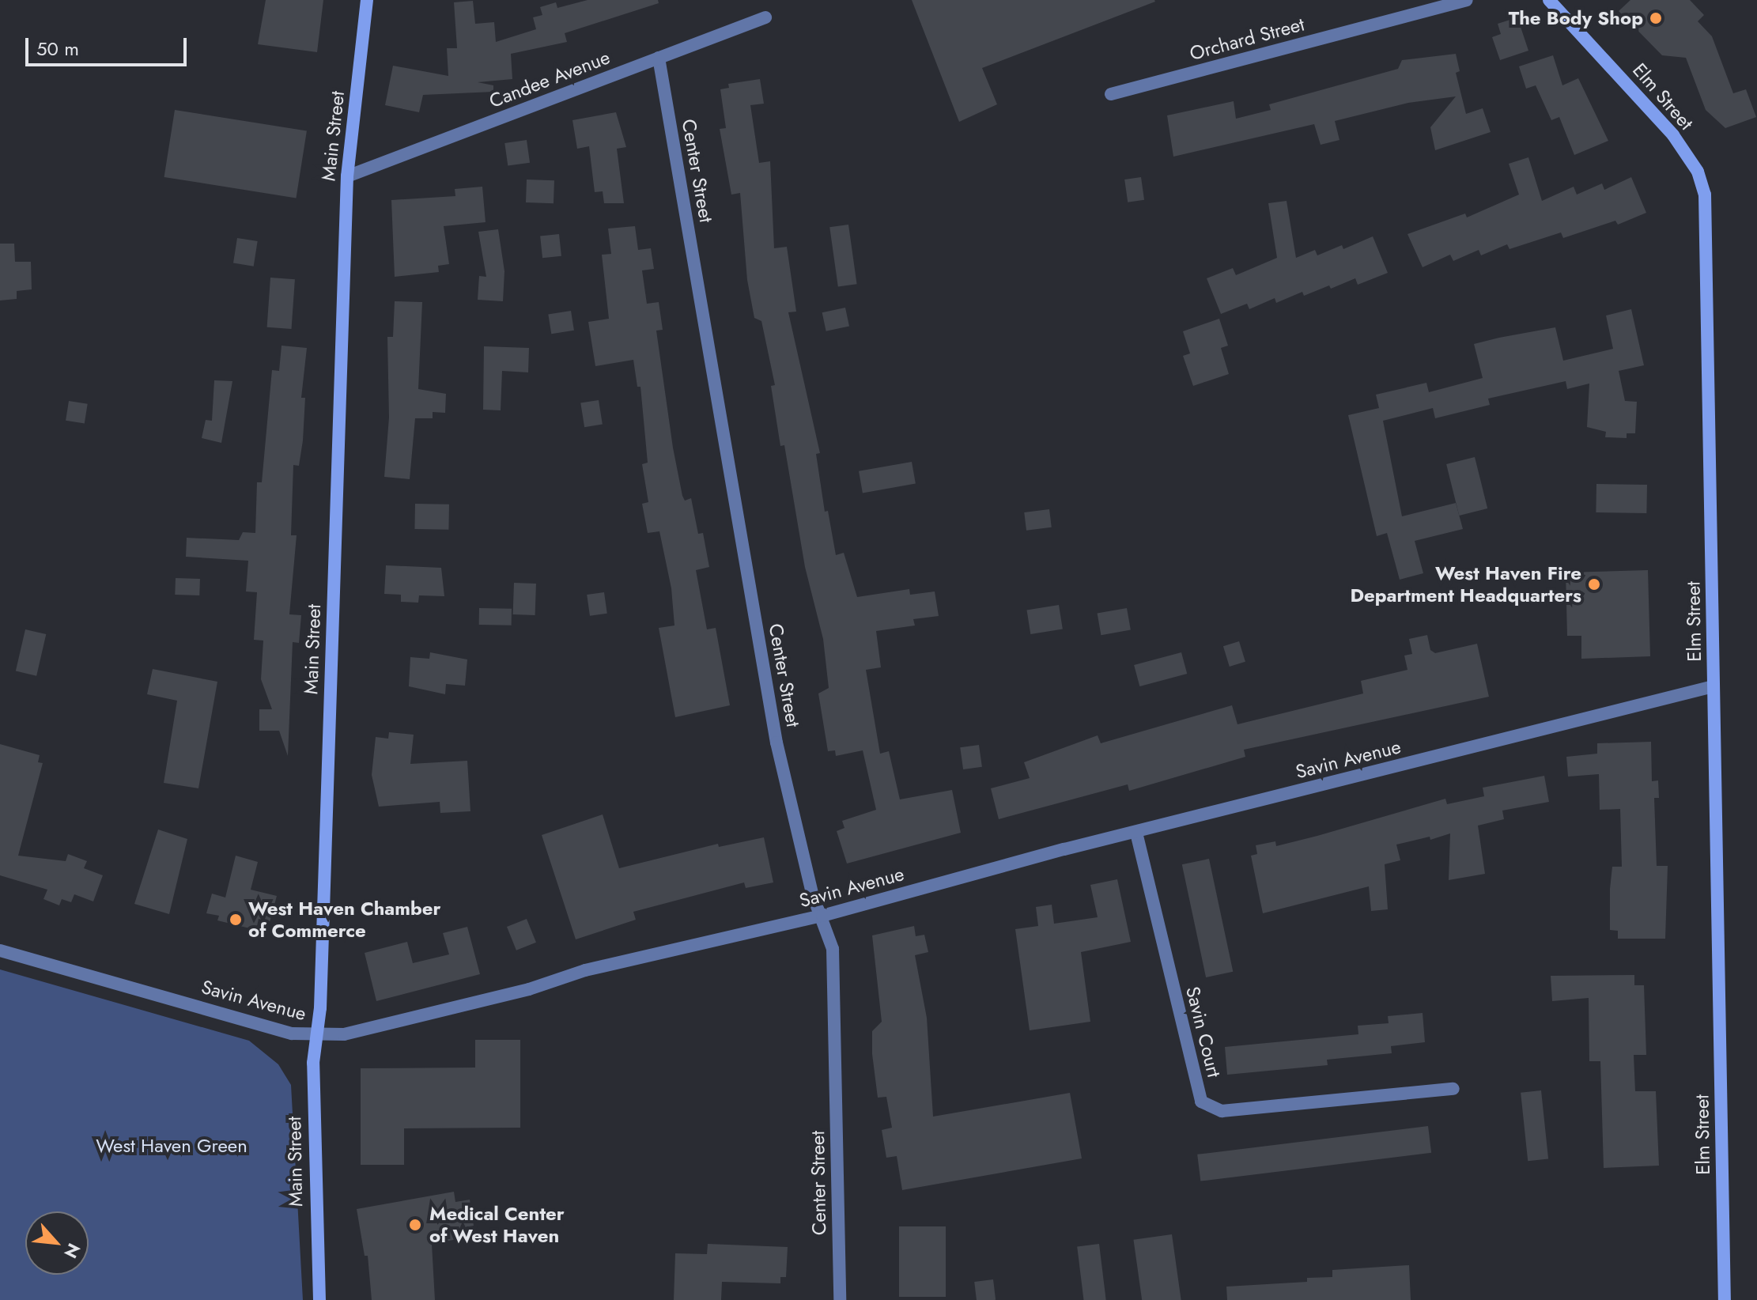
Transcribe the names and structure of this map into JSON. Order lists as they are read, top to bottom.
{
  "streets": {
    "main road": ["Elm Street", "Main Street"],
    "street": [
      "Orchard Street",
      "Candee Avenue",
      "Center Street",
      "Savin Avenue",
      "Savin Court"
    ]
  },
  "crossings": [
    ["Candee Avenue", "Main Street"],
    ["Candee Avenue", "Center Street"],
    ["Elm Street", "Savin Avenue"],
    ["Main Street", "Savin Avenue"],
    ["Center Street", "Savin Avenue"],
    ["Savin Avenue", "Savin Court"]
  ],
  "parks": ["West Haven Green"],
  "places": [
    "The Body Shop",
    "West Haven Fire Department Headquarters",
    "West Haven Chamber of Commerce",
    "Medical Center of West Haven"
  ],
  "scale_bar": "50 m",
  "north": "bottom right"
}
